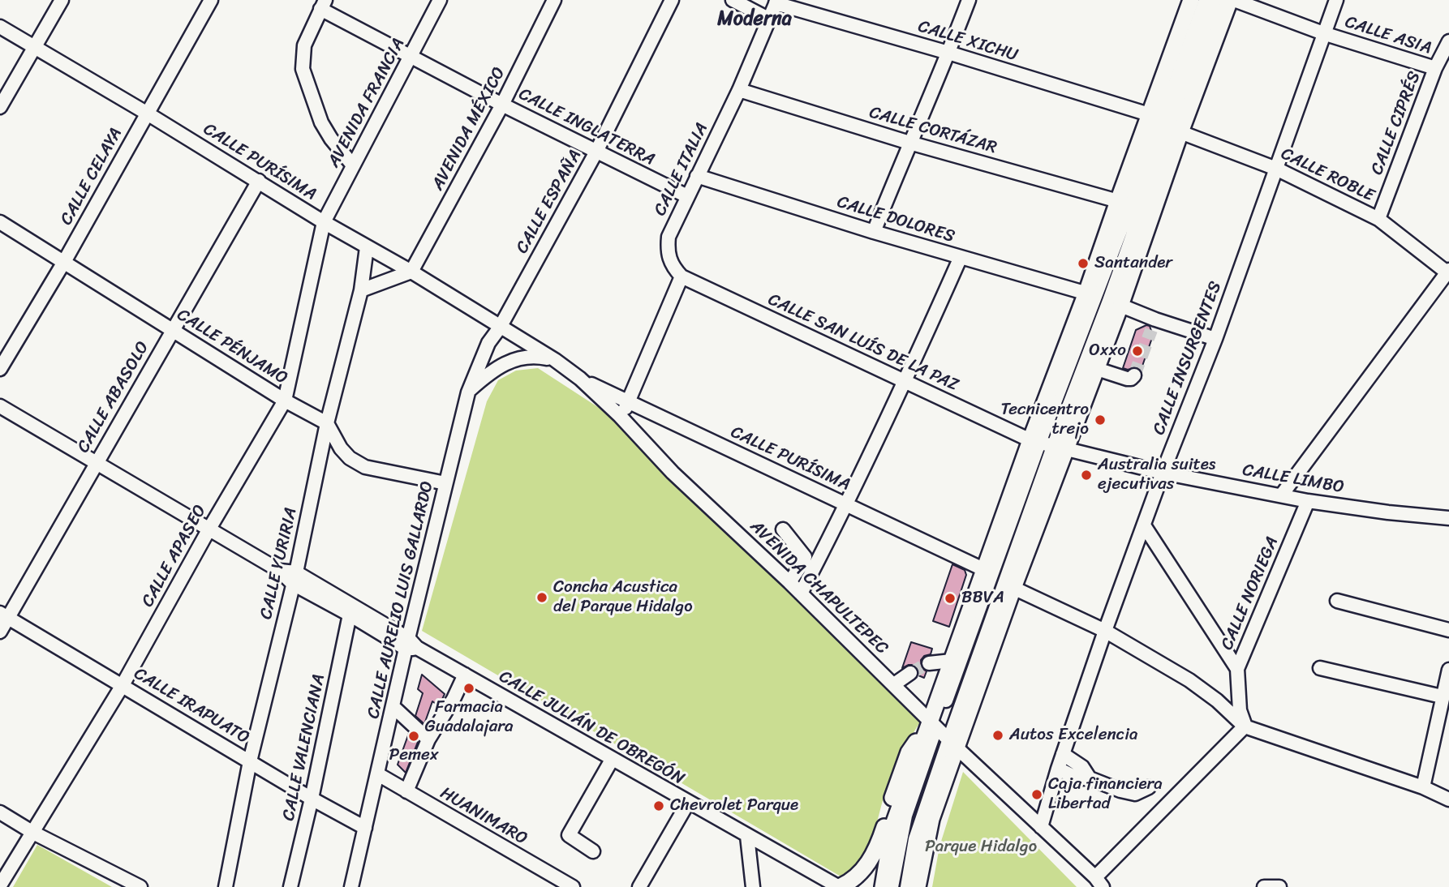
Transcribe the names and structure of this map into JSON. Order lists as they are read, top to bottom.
{
  "streets": {
    "street": [
      "CALLE ASIA",
      "CALLE XICHU",
      "AVENIDA FRANCIA",
      "CALLE CIPRÉS",
      "CALLE INGLATERRA",
      "AVENIDA MÉXICO",
      "CALLE CORTÁZAR",
      "CALLE PURÍSIMA",
      "CALLE ITALIA",
      "CALLE ROBLE",
      "CALLE CELAYA",
      "CALLE ESPAÑA",
      "CALLE DOLORES",
      "CALLE SAN LUÍS DE LA PAZ",
      "CALLE PÉNJAMO",
      "CALLE INSURGENTES",
      "CALLE ABASOLO",
      "CALLE LIMBO",
      "CALLE APASEO",
      "CALLE YURIRIA",
      "AVENIDA CHAPULTEPEC",
      "CALLE NORIEGA",
      "CALLE AURELIO LUIS GALLARDO",
      "CALLE IRAPUATO",
      "CALLE JULIÁN DE OBREGÓN",
      "CALLE VALENCIANA",
      "HUANIMARO"
    ]
  },
  "crossings": [
    ["CALLE ASIA", "CALLE CIPRÉS"],
    ["CALLE ASIA", "CALLE INSURGENTES"],
    ["CALLE XICHU", "CALLE ITALIA"],
    ["AVENIDA FRANCIA", "CALLE INGLATERRA"],
    ["AVENIDA FRANCIA", "CALLE PURÍSIMA"],
    ["AVENIDA FRANCIA", "CALLE APASEO"],
    ["CALLE CIPRÉS", "CALLE ROBLE"],
    ["CALLE INGLATERRA", "AVENIDA MÉXICO"],
    ["CALLE INGLATERRA", "CALLE ITALIA"],
    ["CALLE INGLATERRA", "CALLE ESPAÑA"],
    ["AVENIDA MÉXICO", "CALLE PURÍSIMA"],
    ["CALLE CORTÁZAR", "CALLE ITALIA"],
    ["CALLE PURÍSIMA", "CALLE CELAYA"],
    ["CALLE PURÍSIMA", "CALLE ESPAÑA"],
    ["CALLE PURÍSIMA", "CALLE ABASOLO"],
    ["CALLE PURÍSIMA", "CALLE APASEO"],
    ["CALLE PURÍSIMA", "CALLE YURIRIA"],
    ["CALLE PURÍSIMA", "AVENIDA CHAPULTEPEC"],
    ["CALLE PURÍSIMA", "CALLE AURELIO LUIS GALLARDO"],
    ["CALLE ITALIA", "CALLE DOLORES"],
    ["CALLE ITALIA", "CALLE SAN LUÍS DE LA PAZ"],
    ["CALLE ROBLE", "CALLE INSURGENTES"],
    ["CALLE CELAYA", "CALLE PÉNJAMO"],
    ["CALLE ESPAÑA", "AVENIDA CHAPULTEPEC"],
    ["CALLE ESPAÑA", "CALLE AURELIO LUIS GALLARDO"],
    ["CALLE DOLORES", "CALLE INSURGENTES"],
    ["CALLE SAN LUÍS DE LA PAZ", "CALLE LIMBO"],
    ["CALLE PÉNJAMO", "CALLE ABASOLO"],
    ["CALLE PÉNJAMO", "CALLE APASEO"],
    ["CALLE PÉNJAMO", "CALLE YURIRIA"],
    ["CALLE INSURGENTES", "CALLE LIMBO"],
    ["CALLE INSURGENTES", "AVENIDA CHAPULTEPEC"],
    ["CALLE ABASOLO", "CALLE IRAPUATO"],
    ["CALLE LIMBO", "CALLE NORIEGA"],
    ["CALLE APASEO", "CALLE IRAPUATO"],
    ["CALLE YURIRIA", "CALLE IRAPUATO"],
    ["AVENIDA CHAPULTEPEC", "CALLE AURELIO LUIS GALLARDO"],
    ["CALLE AURELIO LUIS GALLARDO", "CALLE IRAPUATO"],
    ["CALLE AURELIO LUIS GALLARDO", "CALLE JULIÁN DE OBREGÓN"],
    ["CALLE AURELIO LUIS GALLARDO", "HUANIMARO"],
    ["CALLE IRAPUATO", "CALLE VALENCIANA"]
  ],
  "districts": ["Moderna"],
  "parks": ["Parque Hidalgo"],
  "places": [
    "Santander",
    "Oxxo",
    "Tecnicentro trejo",
    "Australia suites ejecutivas",
    "Concha Acustica del Parque Hidalgo",
    "BBVA",
    "Farmacia Guadalajara",
    "Autos Excelencia",
    "Pemex",
    "Caja financiera Libertad",
    "Chevrolet Parque"
  ]
}
